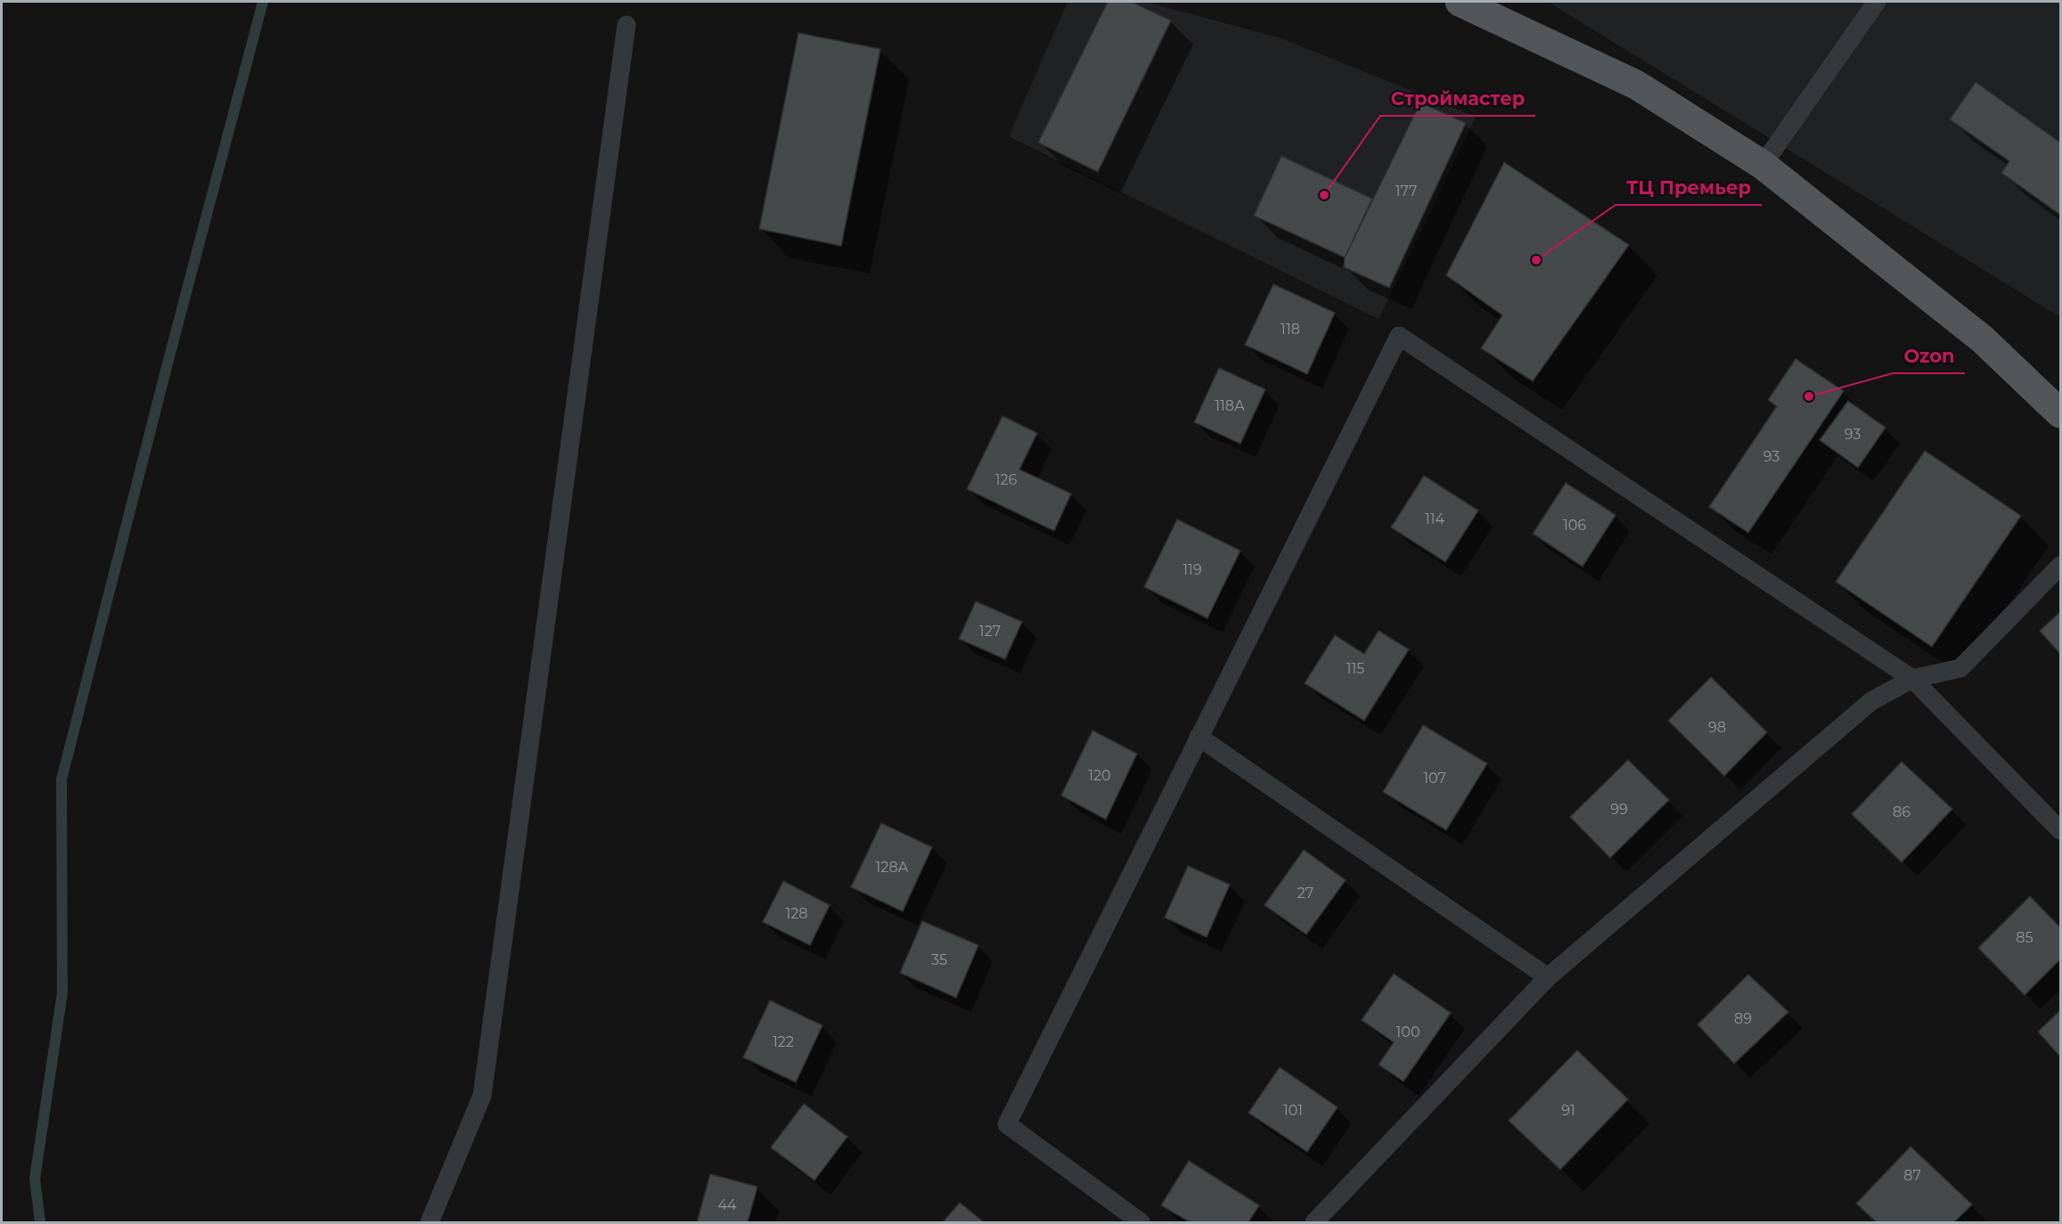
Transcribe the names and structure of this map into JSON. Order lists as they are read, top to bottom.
{
  "places": ["Строймастер", "ТЦ Премьер", "Ozon"],
  "house_numbers": [
    "177",
    "118",
    "118А",
    "93",
    "93",
    "126",
    "114",
    "106",
    "119",
    "127",
    "115",
    "98",
    "120",
    "107",
    "99",
    "86",
    "128А",
    "27",
    "128",
    "85",
    "35",
    "89",
    "100",
    "122",
    "101",
    "91",
    "87",
    "44"
  ]
}
